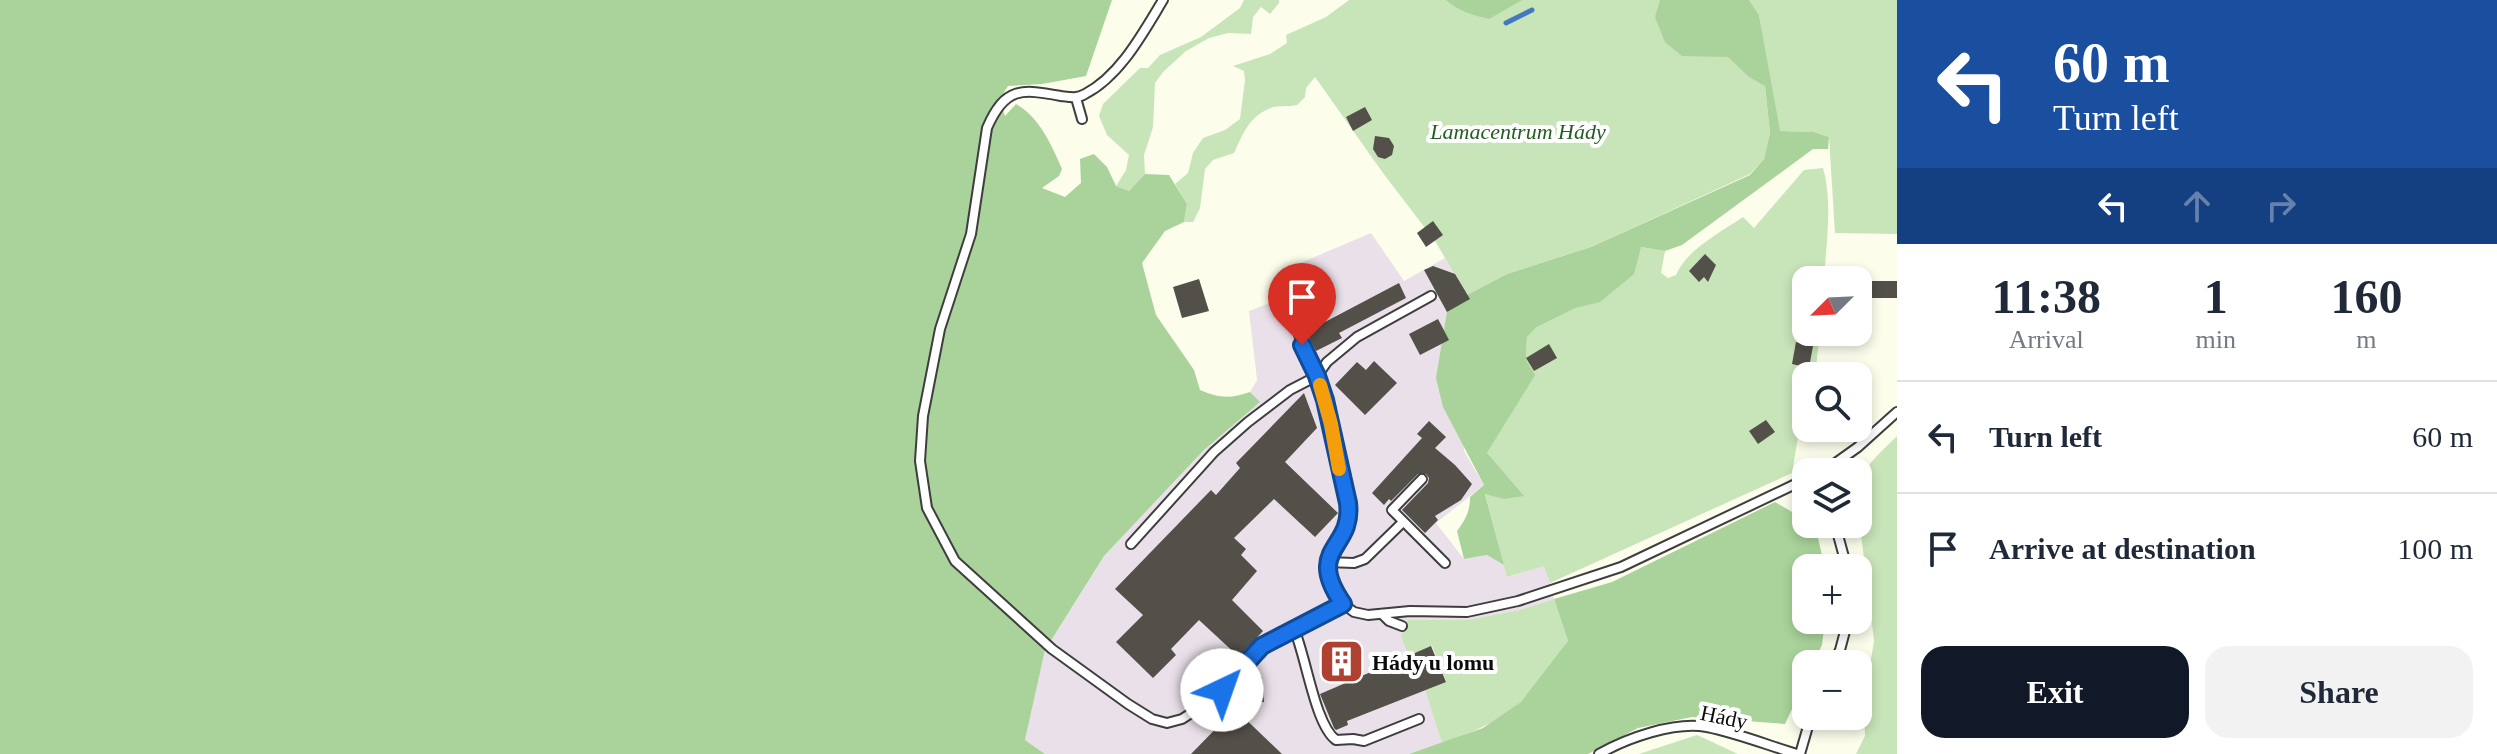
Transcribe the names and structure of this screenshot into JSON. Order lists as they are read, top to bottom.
{
  "streets": {
    "lane": ["Hády"]
  },
  "parks": ["Lamacentrum Hády"],
  "places": {
    "building": ["Hády u lomu"]
  },
  "north": "bottom left",
  "page": {
    "turn": ["60 m", "Turn left"],
    "eta": [
      "11:38",
      "Arrival",
      "1",
      "min",
      "160",
      "m"
    ],
    "map_buttons": ["+", "−"],
    "list": [
      {
        "name": "Turn left",
        "value": "60 m"
      },
      {
        "name": "Arrive at destination",
        "value": "100 m"
      }
    ],
    "buttons": ["Exit", "Share"]
  }
}
